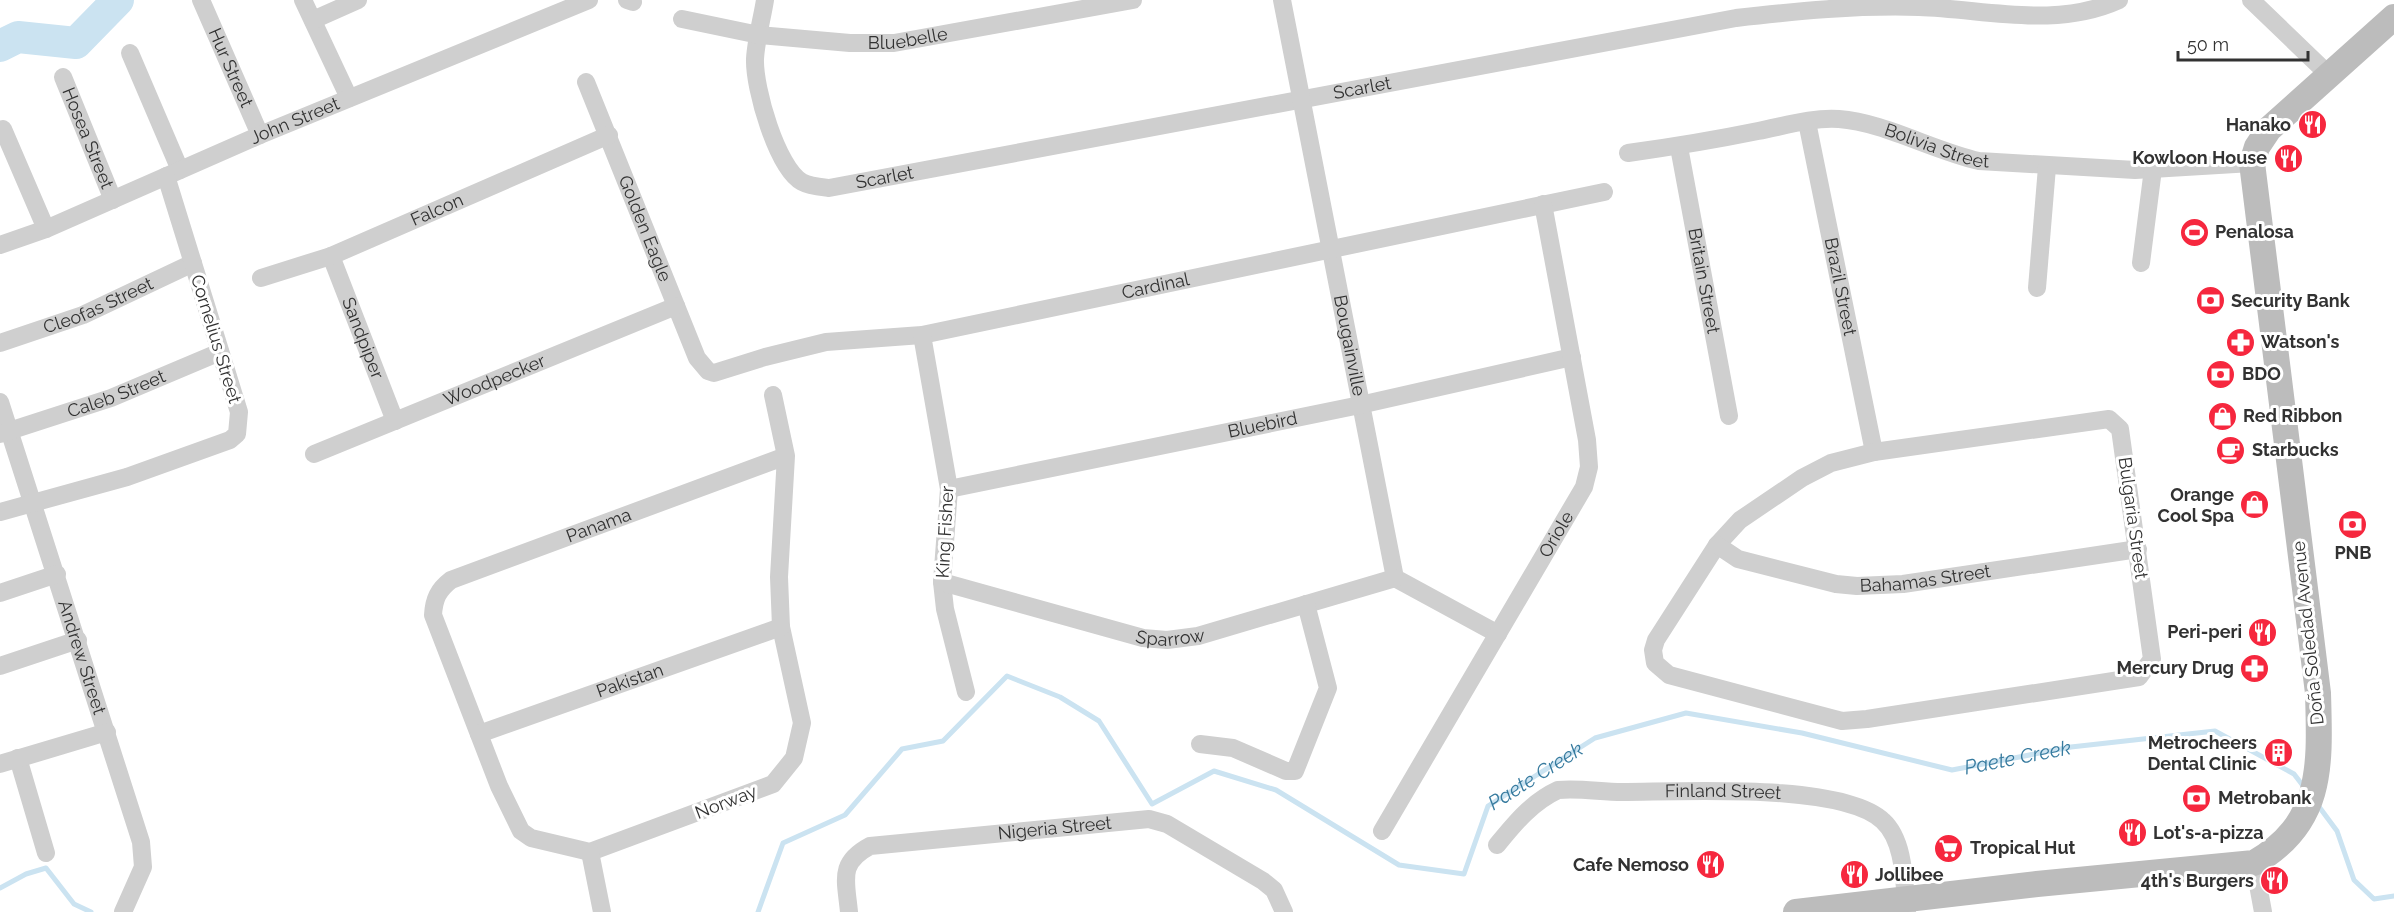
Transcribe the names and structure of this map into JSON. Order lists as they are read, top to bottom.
{
  "streets": {
    "main road": ["Doña Soledad Avenue"],
    "street": [
      "Bluebelle",
      "Hur Street",
      "Scarlet",
      "John Street",
      "Hosea Street",
      "Bolivia Street",
      "Falcon",
      "Golden Eagle",
      "Britain Street",
      "Cardinal",
      "Brazil Street",
      "Cleofas Street",
      "Cornelius Street",
      "Sandpiper",
      "Bougainville",
      "Woodpecker",
      "Caleb Street",
      "Bluebird",
      "Bulgaria Street",
      "Panama",
      "King Fisher",
      "Oriole",
      "Bahamas Street",
      "Sparrow",
      "Andrew Street",
      "Pakistan",
      "Finland Street",
      "Norway",
      "Nigeria Street"
    ]
  },
  "crossings": [
    ["Bluebelle", "Scarlet"],
    ["Hur Street", "John Street"],
    ["Scarlet", "Bougainville"],
    ["John Street", "Hosea Street"],
    ["John Street", "Cornelius Street"],
    ["Bolivia Street", "Britain Street"],
    ["Bolivia Street", "Brazil Street"],
    ["Bolivia Street", "Doña Soledad Avenue"],
    ["Falcon", "Golden Eagle"],
    ["Falcon", "Sandpiper"],
    ["Golden Eagle", "Cardinal"],
    ["Golden Eagle", "Woodpecker"],
    ["Cardinal", "Bougainville"],
    ["Cardinal", "King Fisher"],
    ["Cardinal", "Oriole"],
    ["Brazil Street", "Bulgaria Street"],
    ["Cleofas Street", "Cornelius Street"],
    ["Cornelius Street", "Caleb Street"],
    ["Cornelius Street", "Andrew Street"],
    ["Sandpiper", "Woodpecker"],
    ["Bougainville", "Bluebird"],
    ["Bougainville", "Sparrow"],
    ["Caleb Street", "Andrew Street"],
    ["Bluebird", "King Fisher"],
    ["Bluebird", "Oriole"],
    ["Bulgaria Street", "Bahamas Street"],
    ["Panama", "Pakistan"],
    ["Panama", "Norway"],
    ["King Fisher", "Sparrow"],
    ["Doña Soledad Avenue", "Finland Street"],
    ["Pakistan", "Norway"]
  ],
  "water": ["Paete Creek"],
  "places": {
    "restaurant": [
      "Hanako",
      "Kowloon House",
      "Peri-peri",
      "Lot's-a-pizza",
      "Cafe Nemoso",
      "Jollibee",
      "4th's Burgers"
    ],
    "sports": ["Penalosa"],
    "bank": [
      "Security Bank",
      "BDO",
      "PNB",
      "Metrobank"
    ],
    "pharmacy": ["Watson's", "Mercury Drug"],
    "shop": ["Red Ribbon", "Orange Cool Spa"],
    "cafe": ["Starbucks"],
    "building": ["Metrocheers Dental Clinic"],
    "supermarket": ["Tropical Hut"]
  },
  "scale_bar": "50 m"
}
